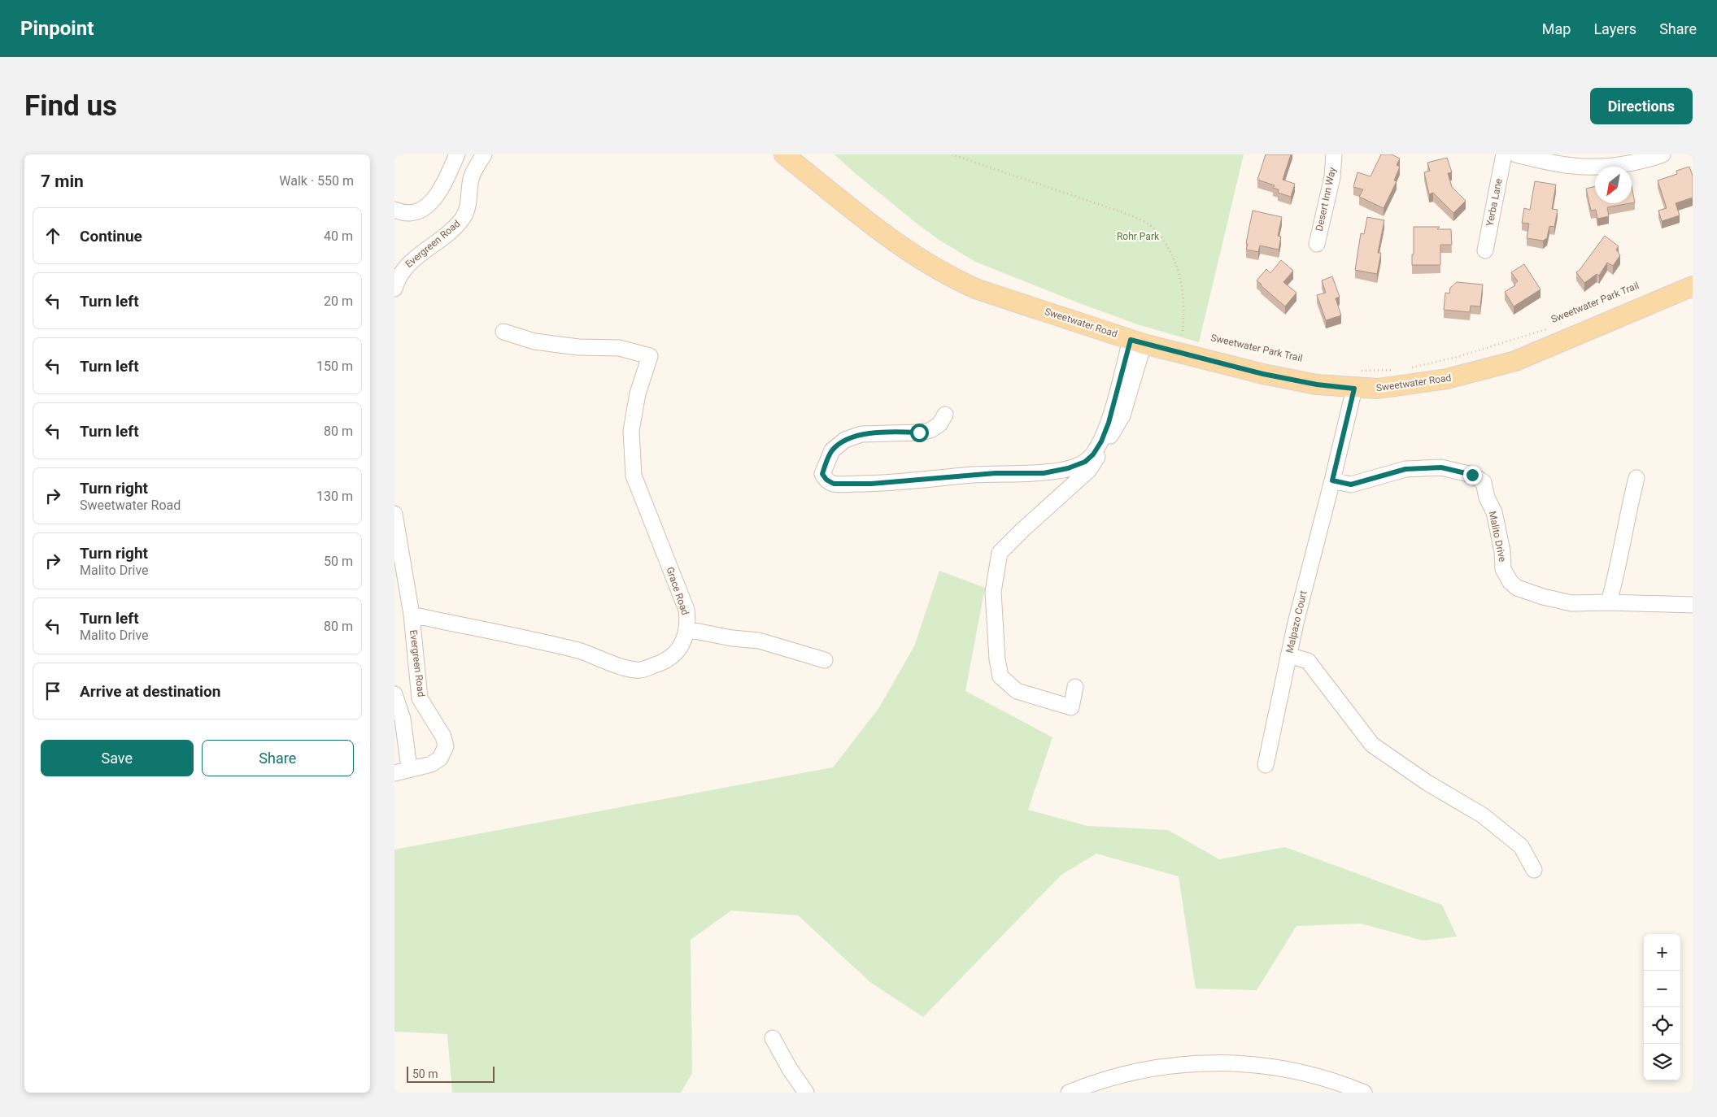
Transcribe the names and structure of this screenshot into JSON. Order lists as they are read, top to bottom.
{
  "streets": {
    "main road": ["Sweetwater Road"],
    "street": [
      "Desert Inn Way",
      "Yerba Lane",
      "Evergreen Road",
      "Malito Drive",
      "Grace Road",
      "Malpazo Court"
    ],
    "path": ["Sweetwater Park Trail"]
  },
  "crossings": [
    ["Evergreen Road", "Grace Road"],
    ["Malito Drive", "Malpazo Court"]
  ],
  "parks": ["Rohr Park"],
  "scale_bar": "50 m",
  "north": "bottom left",
  "page": {
    "header": "Pinpoint",
    "nav": ["Map", "Layers", "Share"],
    "buttons": [
      "Directions",
      ["Save", "Share"]
    ],
    "title": "Find us",
    "heading": ["7 min", "Walk · 550 m"],
    "list": [
      ["Continue", "40 m"],
      ["Turn left", "20 m"],
      ["Turn left", "150 m"],
      ["Turn left", "80 m"],
      ["Turn right", "Sweetwater Road", "130 m"],
      ["Turn right", "Malito Drive", "50 m"],
      ["Turn left", "Malito Drive", "80 m"],
      "Arrive at destination"
    ],
    "map_buttons": ["+", "−"],
    "scale": "50 m"
  }
}
